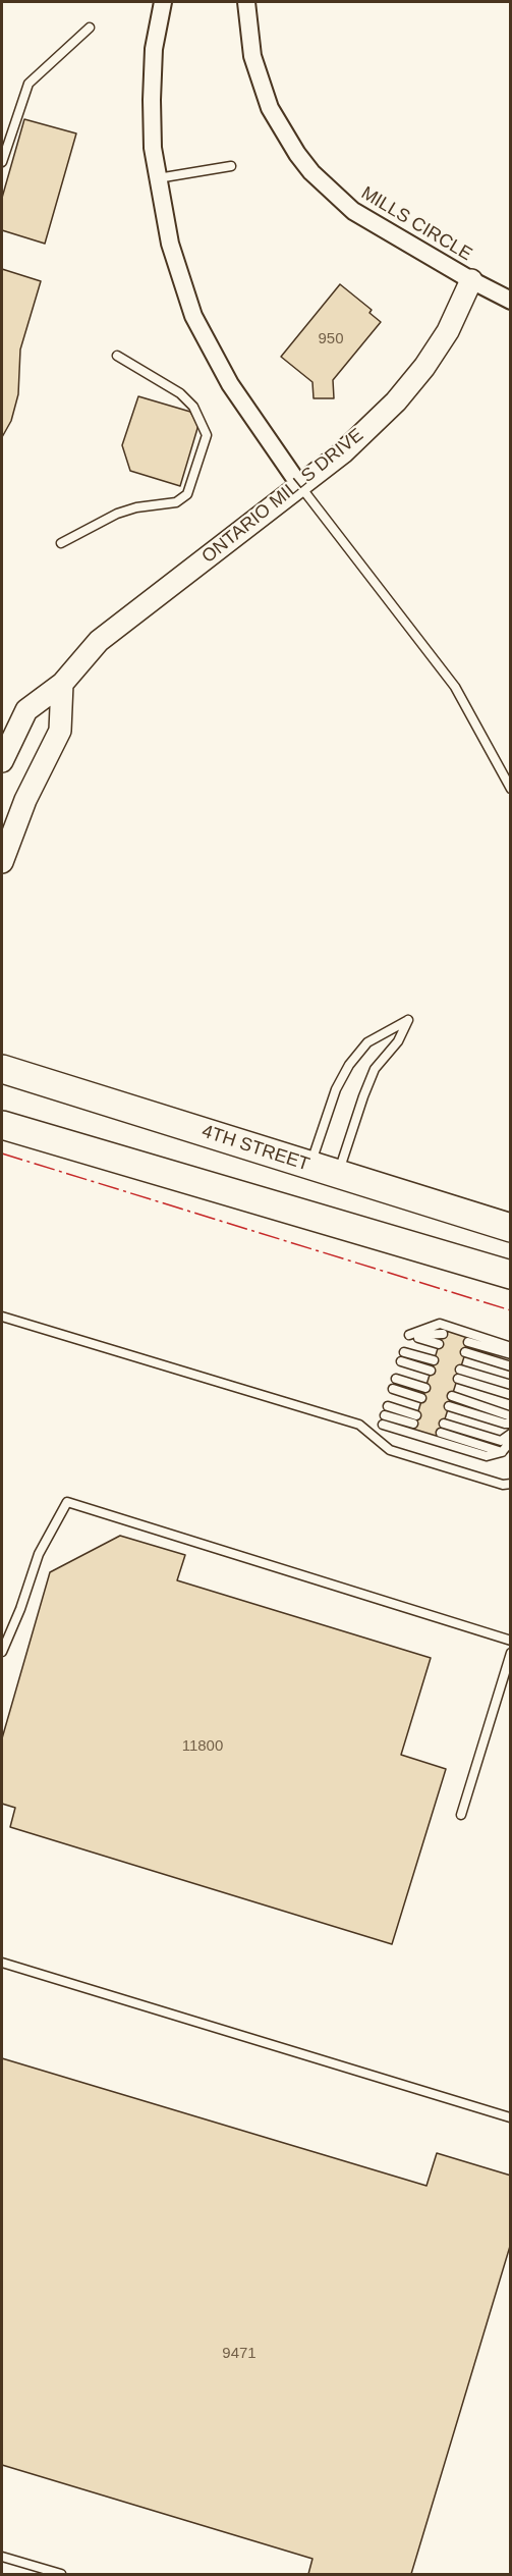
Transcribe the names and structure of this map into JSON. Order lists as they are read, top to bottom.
{
  "streets": {
    "main road": ["4TH STREET"],
    "street": ["MILLS CIRCLE", "ONTARIO MILLS DRIVE"]
  },
  "crossings": [
    ["MILLS CIRCLE", "ONTARIO MILLS DRIVE"]
  ],
  "house_numbers": ["950", "11800", "9471"]
}
